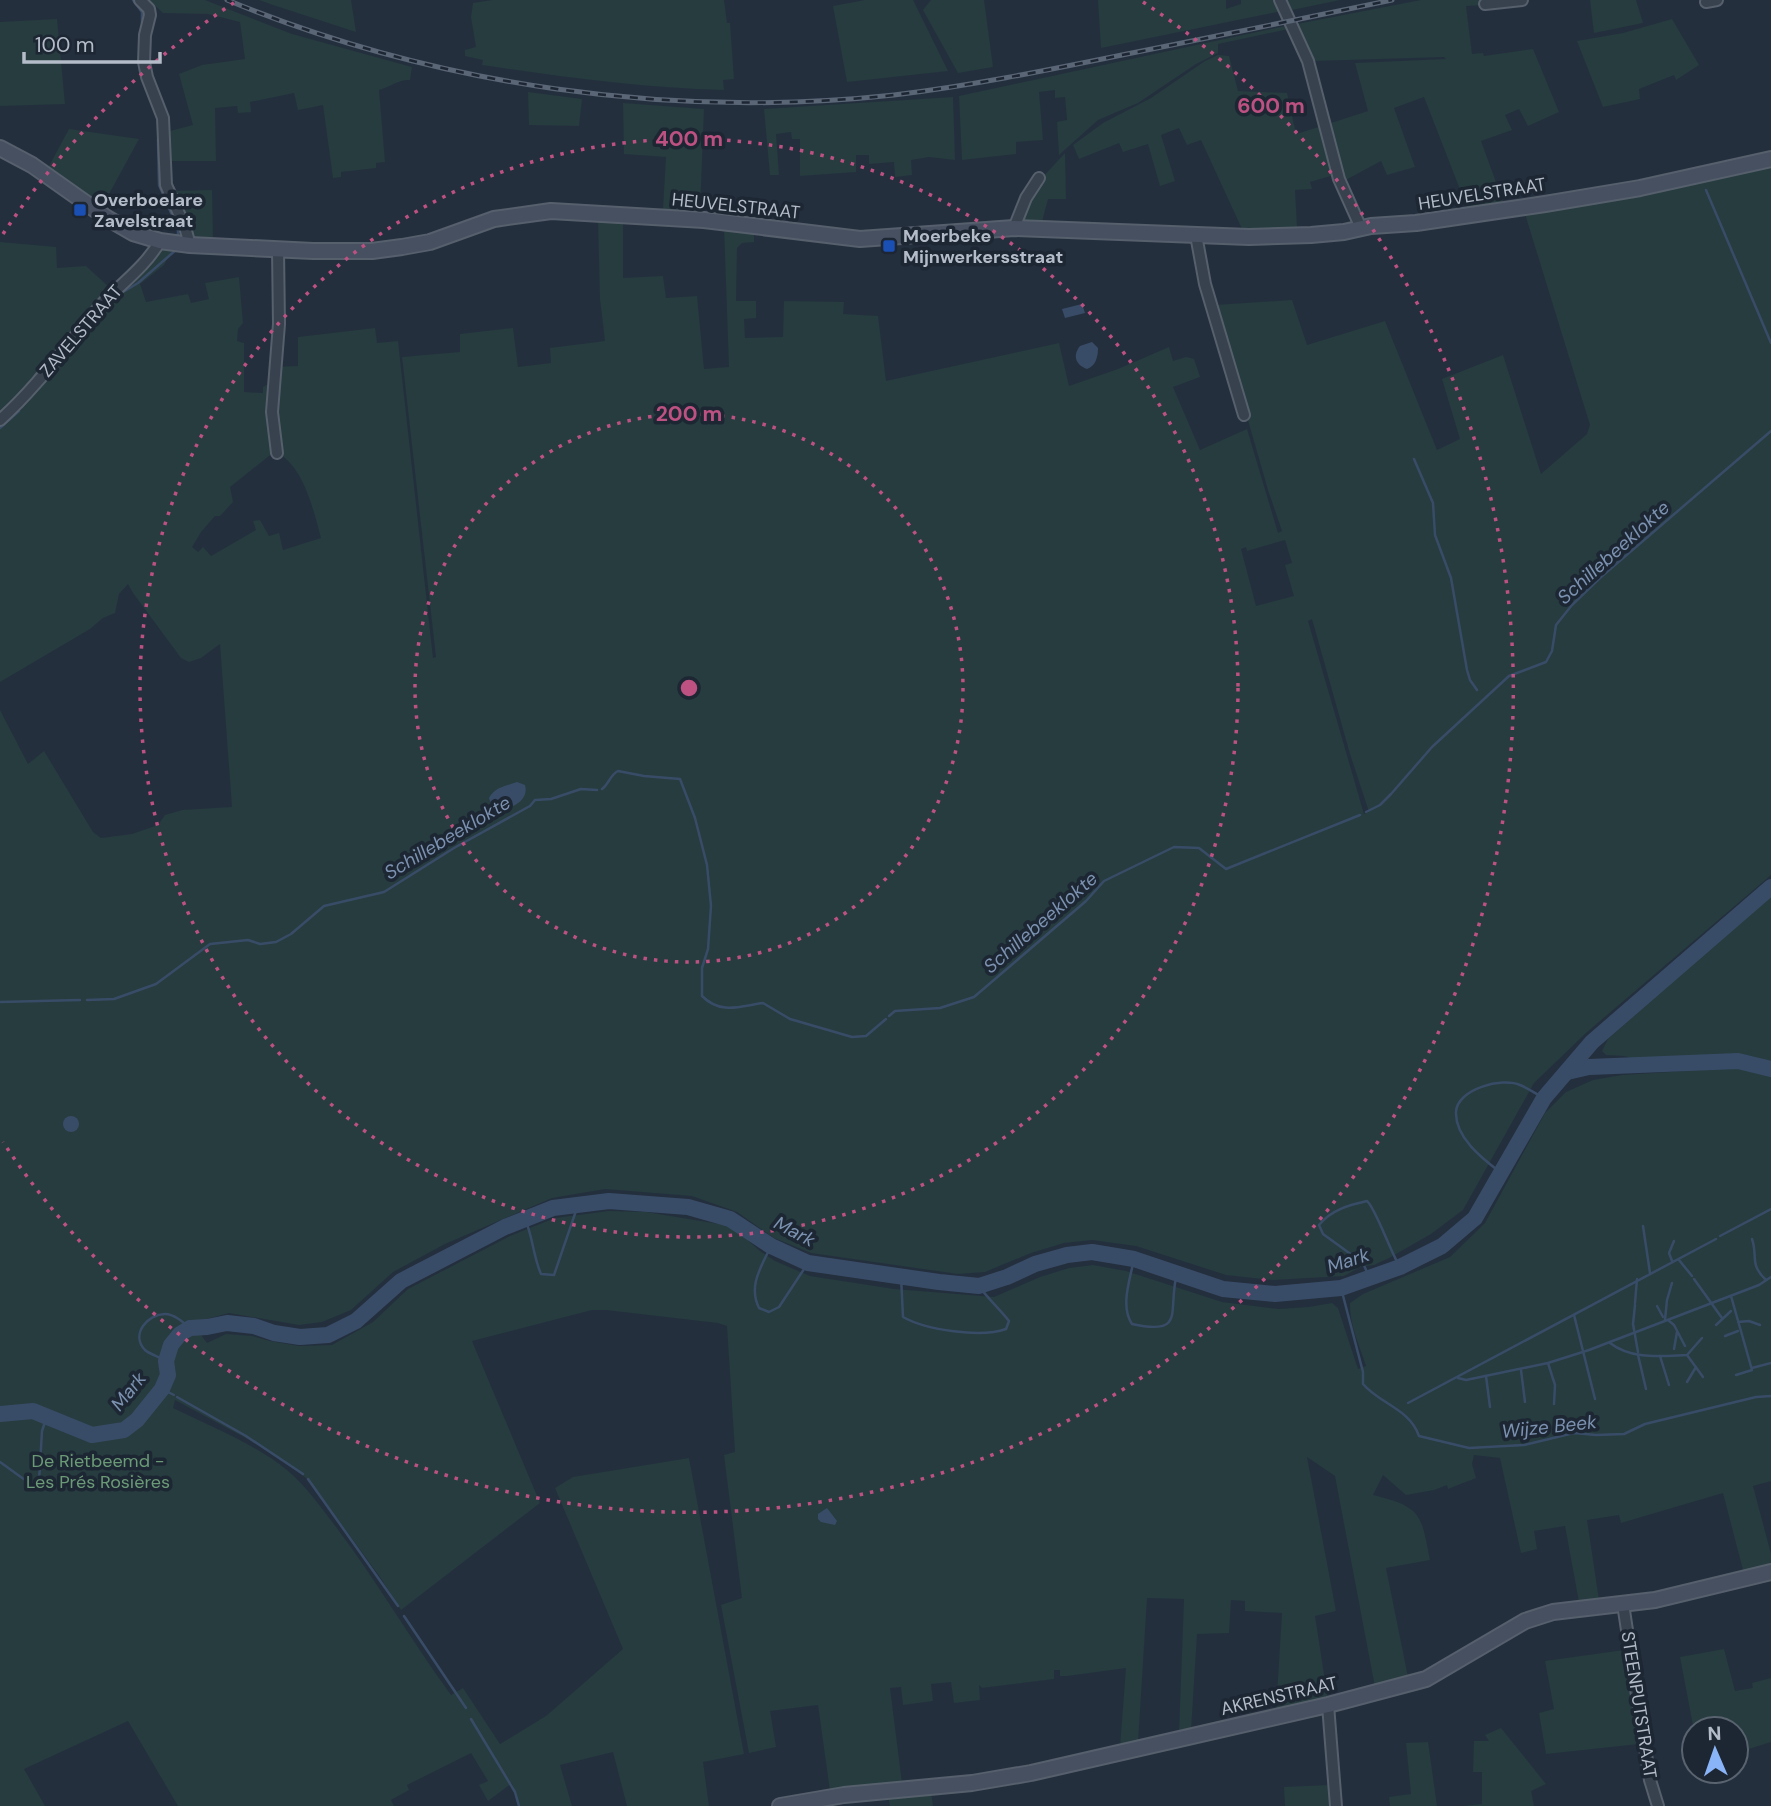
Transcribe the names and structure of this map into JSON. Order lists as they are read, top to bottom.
{
  "streets": {
    "street": [
      "HEUVELSTRAAT",
      "ZAVELSTRAAT",
      "AKRENSTRAAT",
      "STEENPUTSTRAAT"
    ]
  },
  "crossings": [
    ["HEUVELSTRAAT", "ZAVELSTRAAT"],
    ["AKRENSTRAAT", "STEENPUTSTRAAT"]
  ],
  "water": ["Schillebeeklokte", "Mark", "Wijze Beek"],
  "parks": ["De Rietbeemd - Les Prés Rosières"],
  "places": {
    "transit": ["Overboelare Zavelstraat", "Moerbeke Mijnwerkersstraat"]
  },
  "scale_bar": "100 m",
  "north": "top",
  "rings": ["600 m", "400 m", "200 m"]
}
